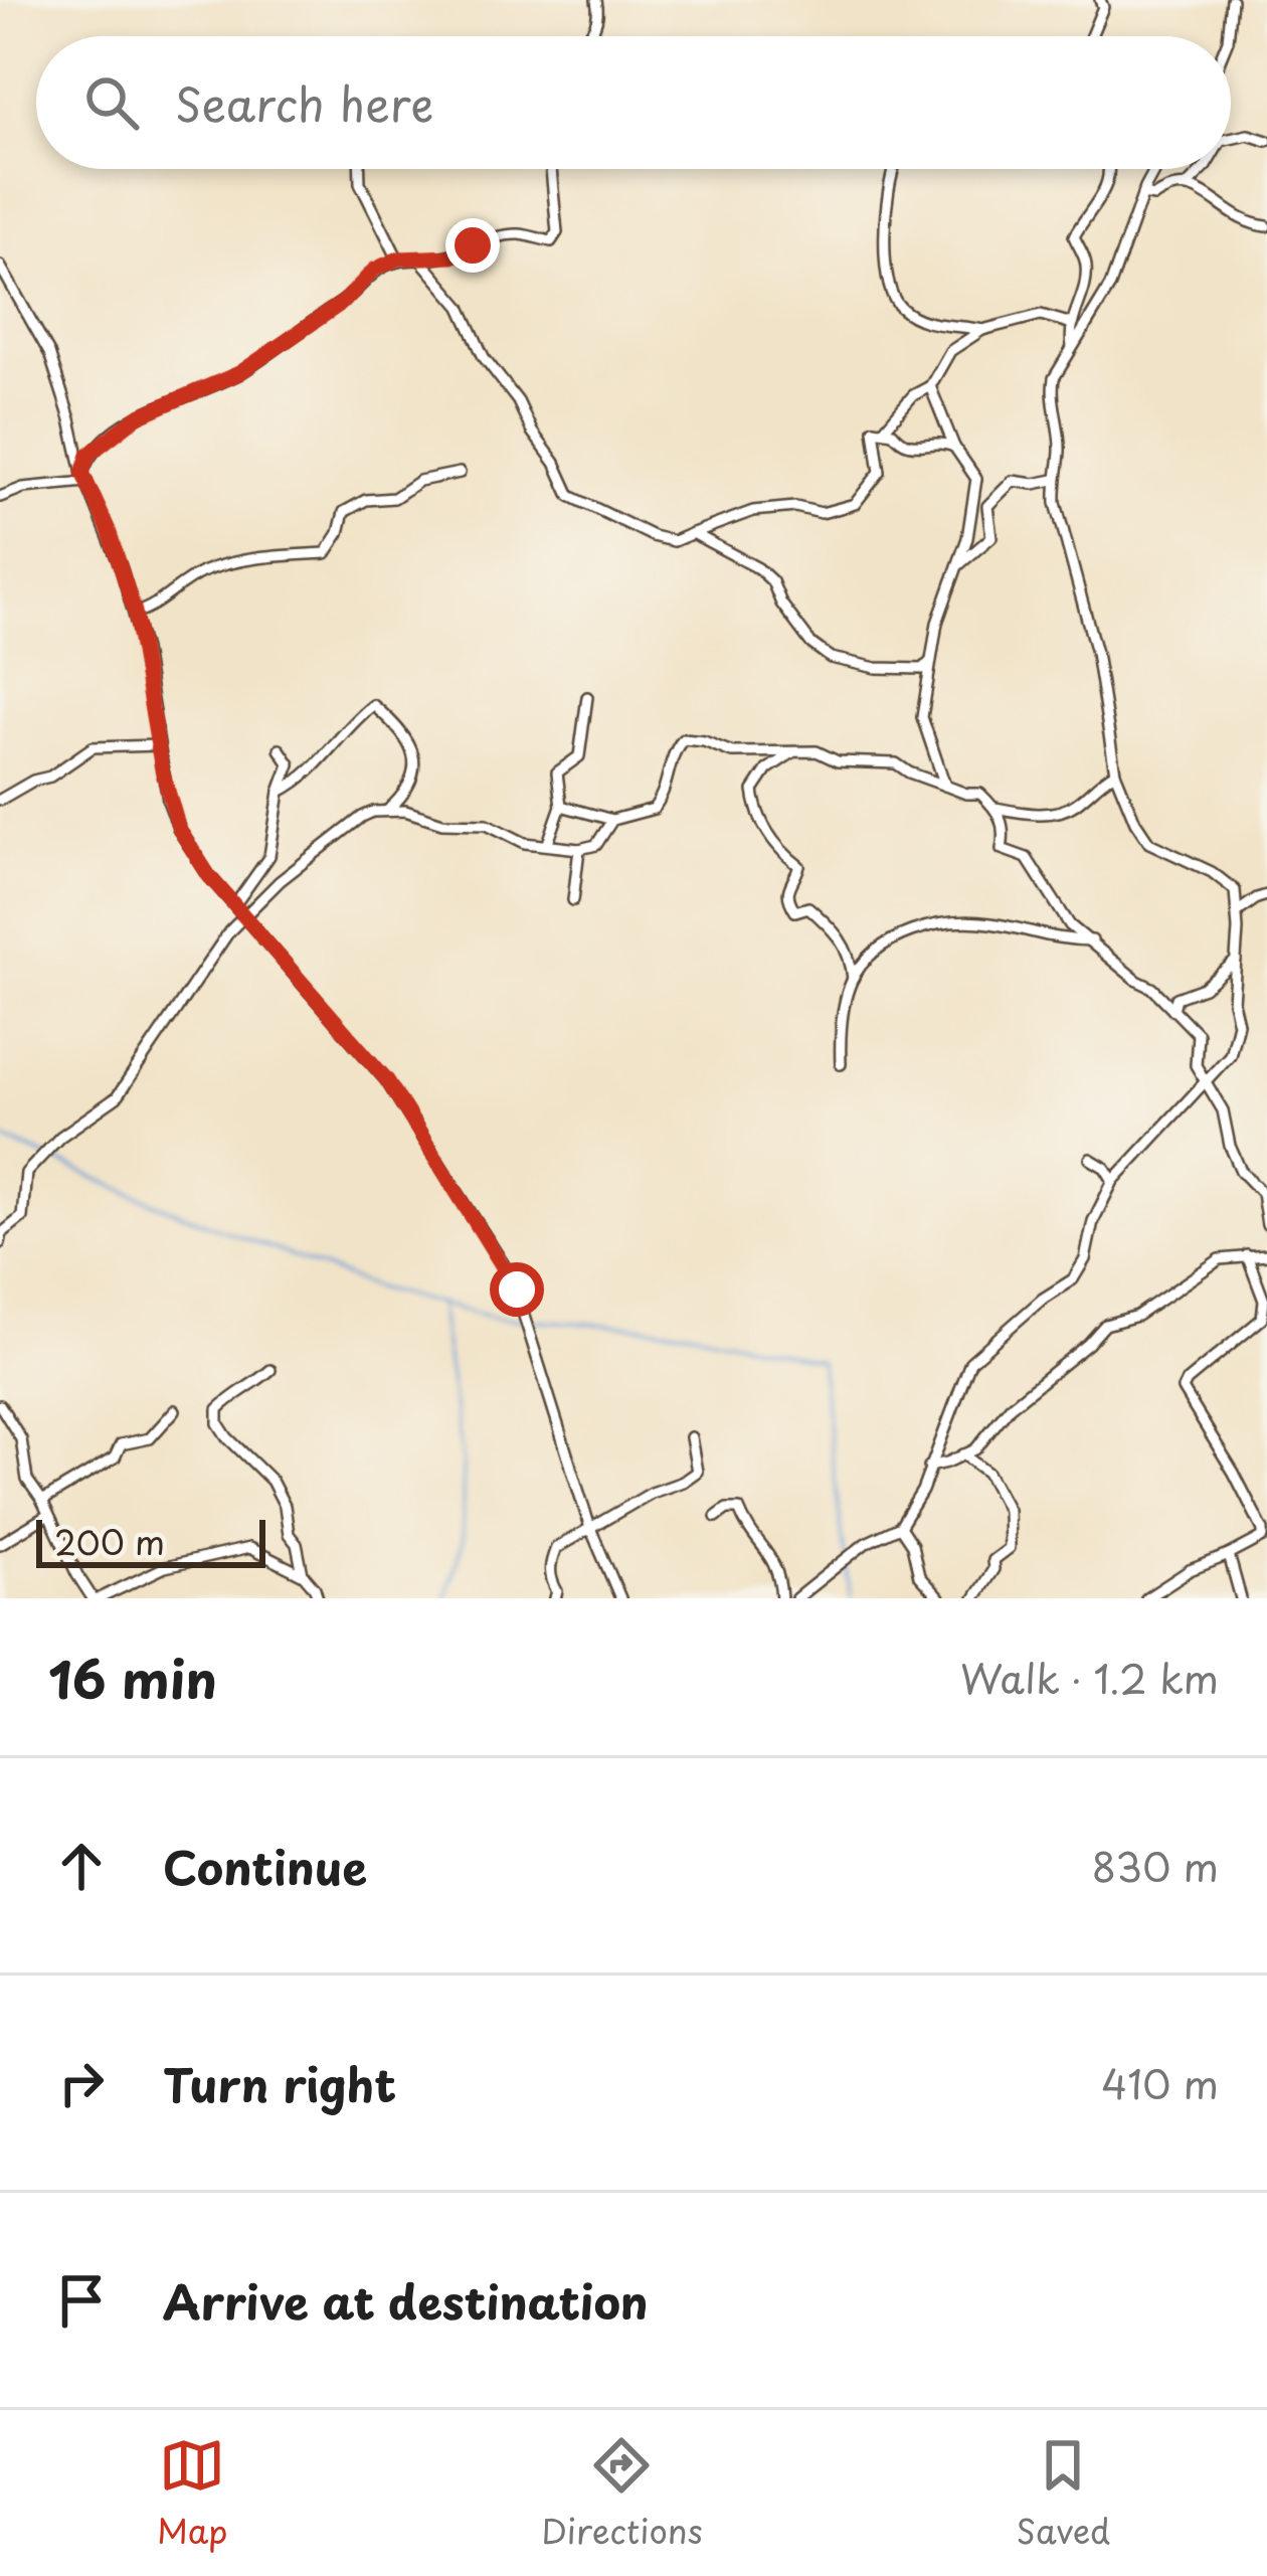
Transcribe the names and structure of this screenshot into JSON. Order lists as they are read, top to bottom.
{
  "scale_bar": "200 m",
  "page": {
    "search": "Search here",
    "scale": "200 m",
    "heading": ["16 min", "Walk · 1.2 km"],
    "list": [
      ["Continue", "830 m"],
      ["Turn right", "410 m"],
      "Arrive at destination"
    ],
    "nav": ["Map", "Directions", "Saved"]
  }
}
